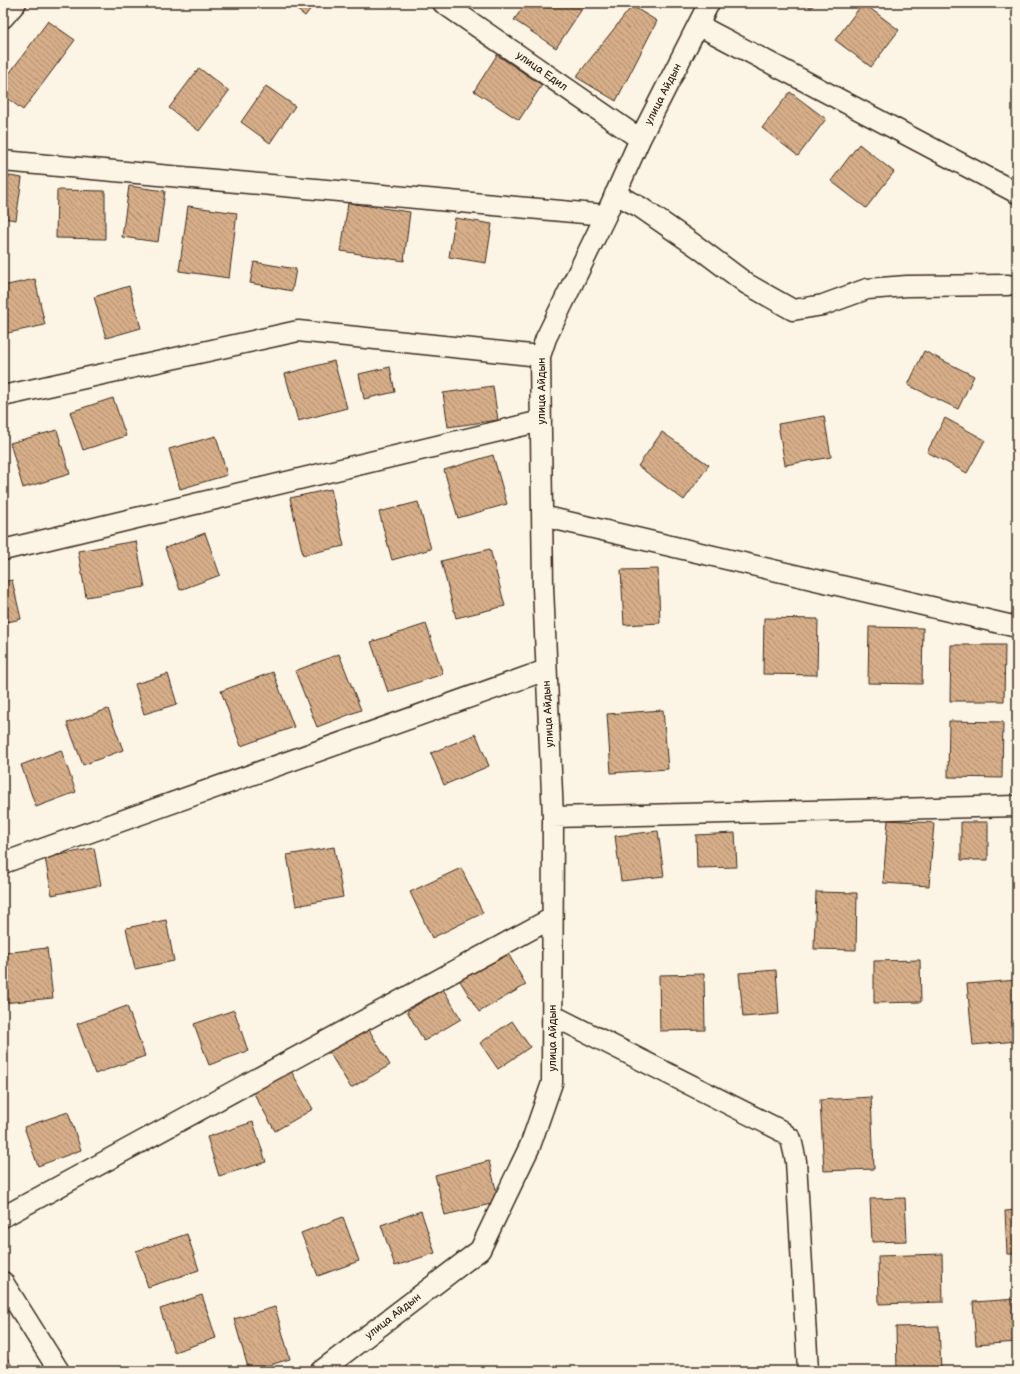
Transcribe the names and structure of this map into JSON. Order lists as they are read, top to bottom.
{
  "streets": {
    "street": ["улица Едил", "улица Айдын"]
  },
  "crossings": [
    ["улица Едил", "улица Айдын"]
  ]
}
